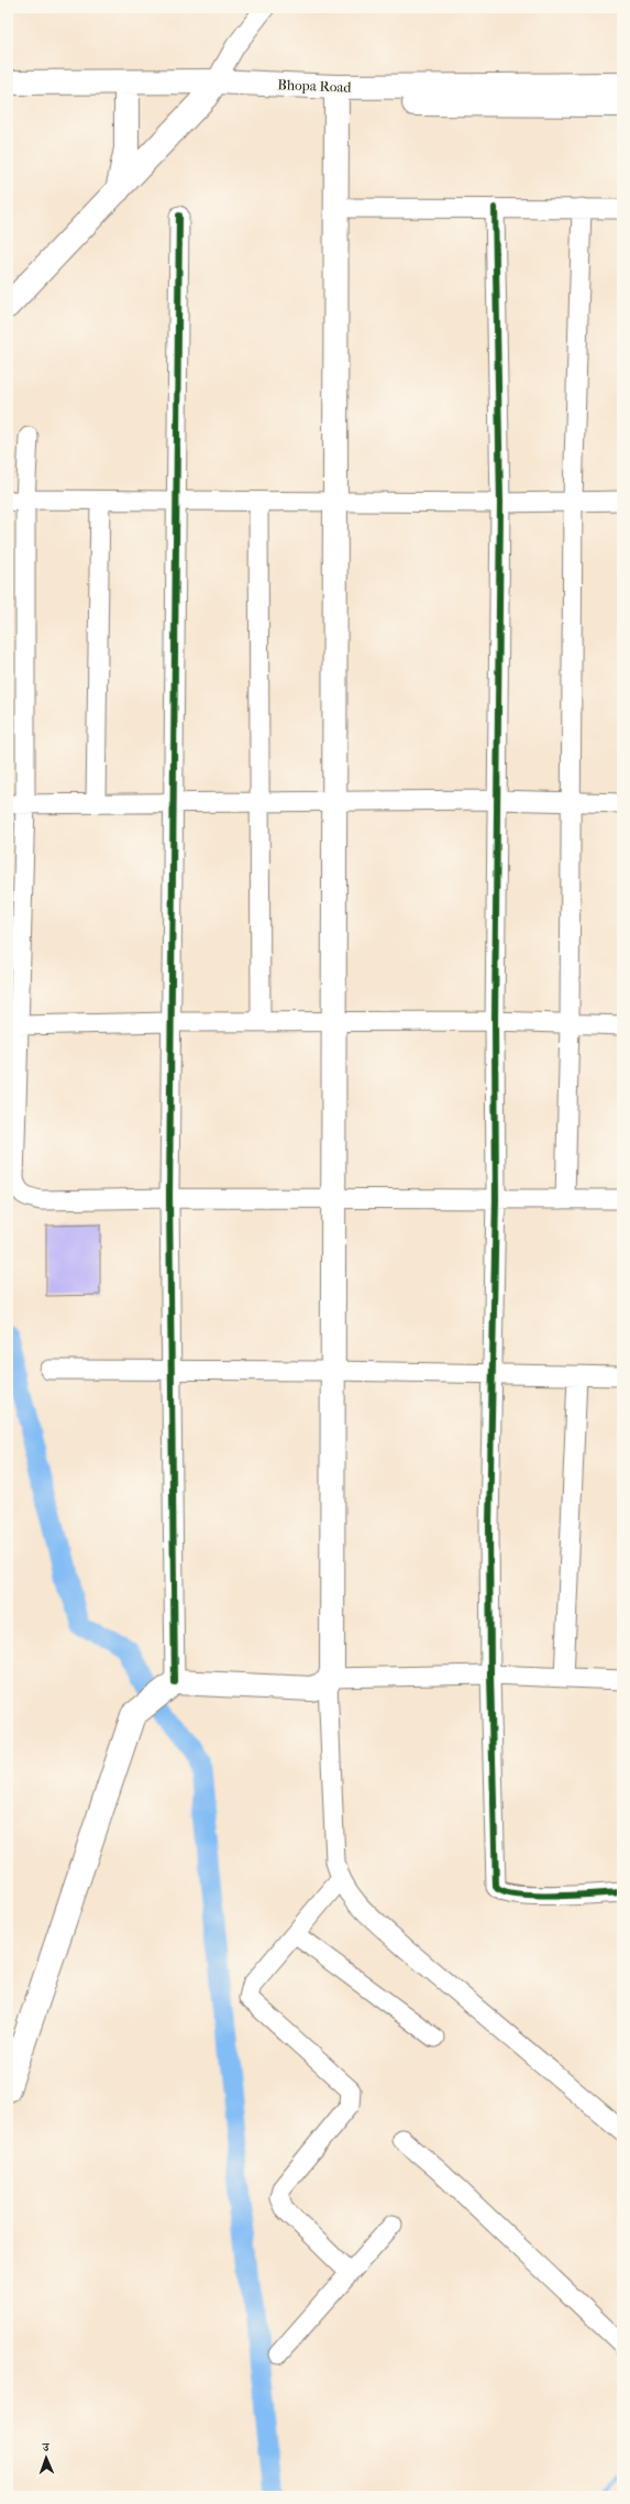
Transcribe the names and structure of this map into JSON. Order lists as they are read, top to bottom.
{
  "streets": {
    "main road": ["Bhopa Road"]
  },
  "north": "top"
}
